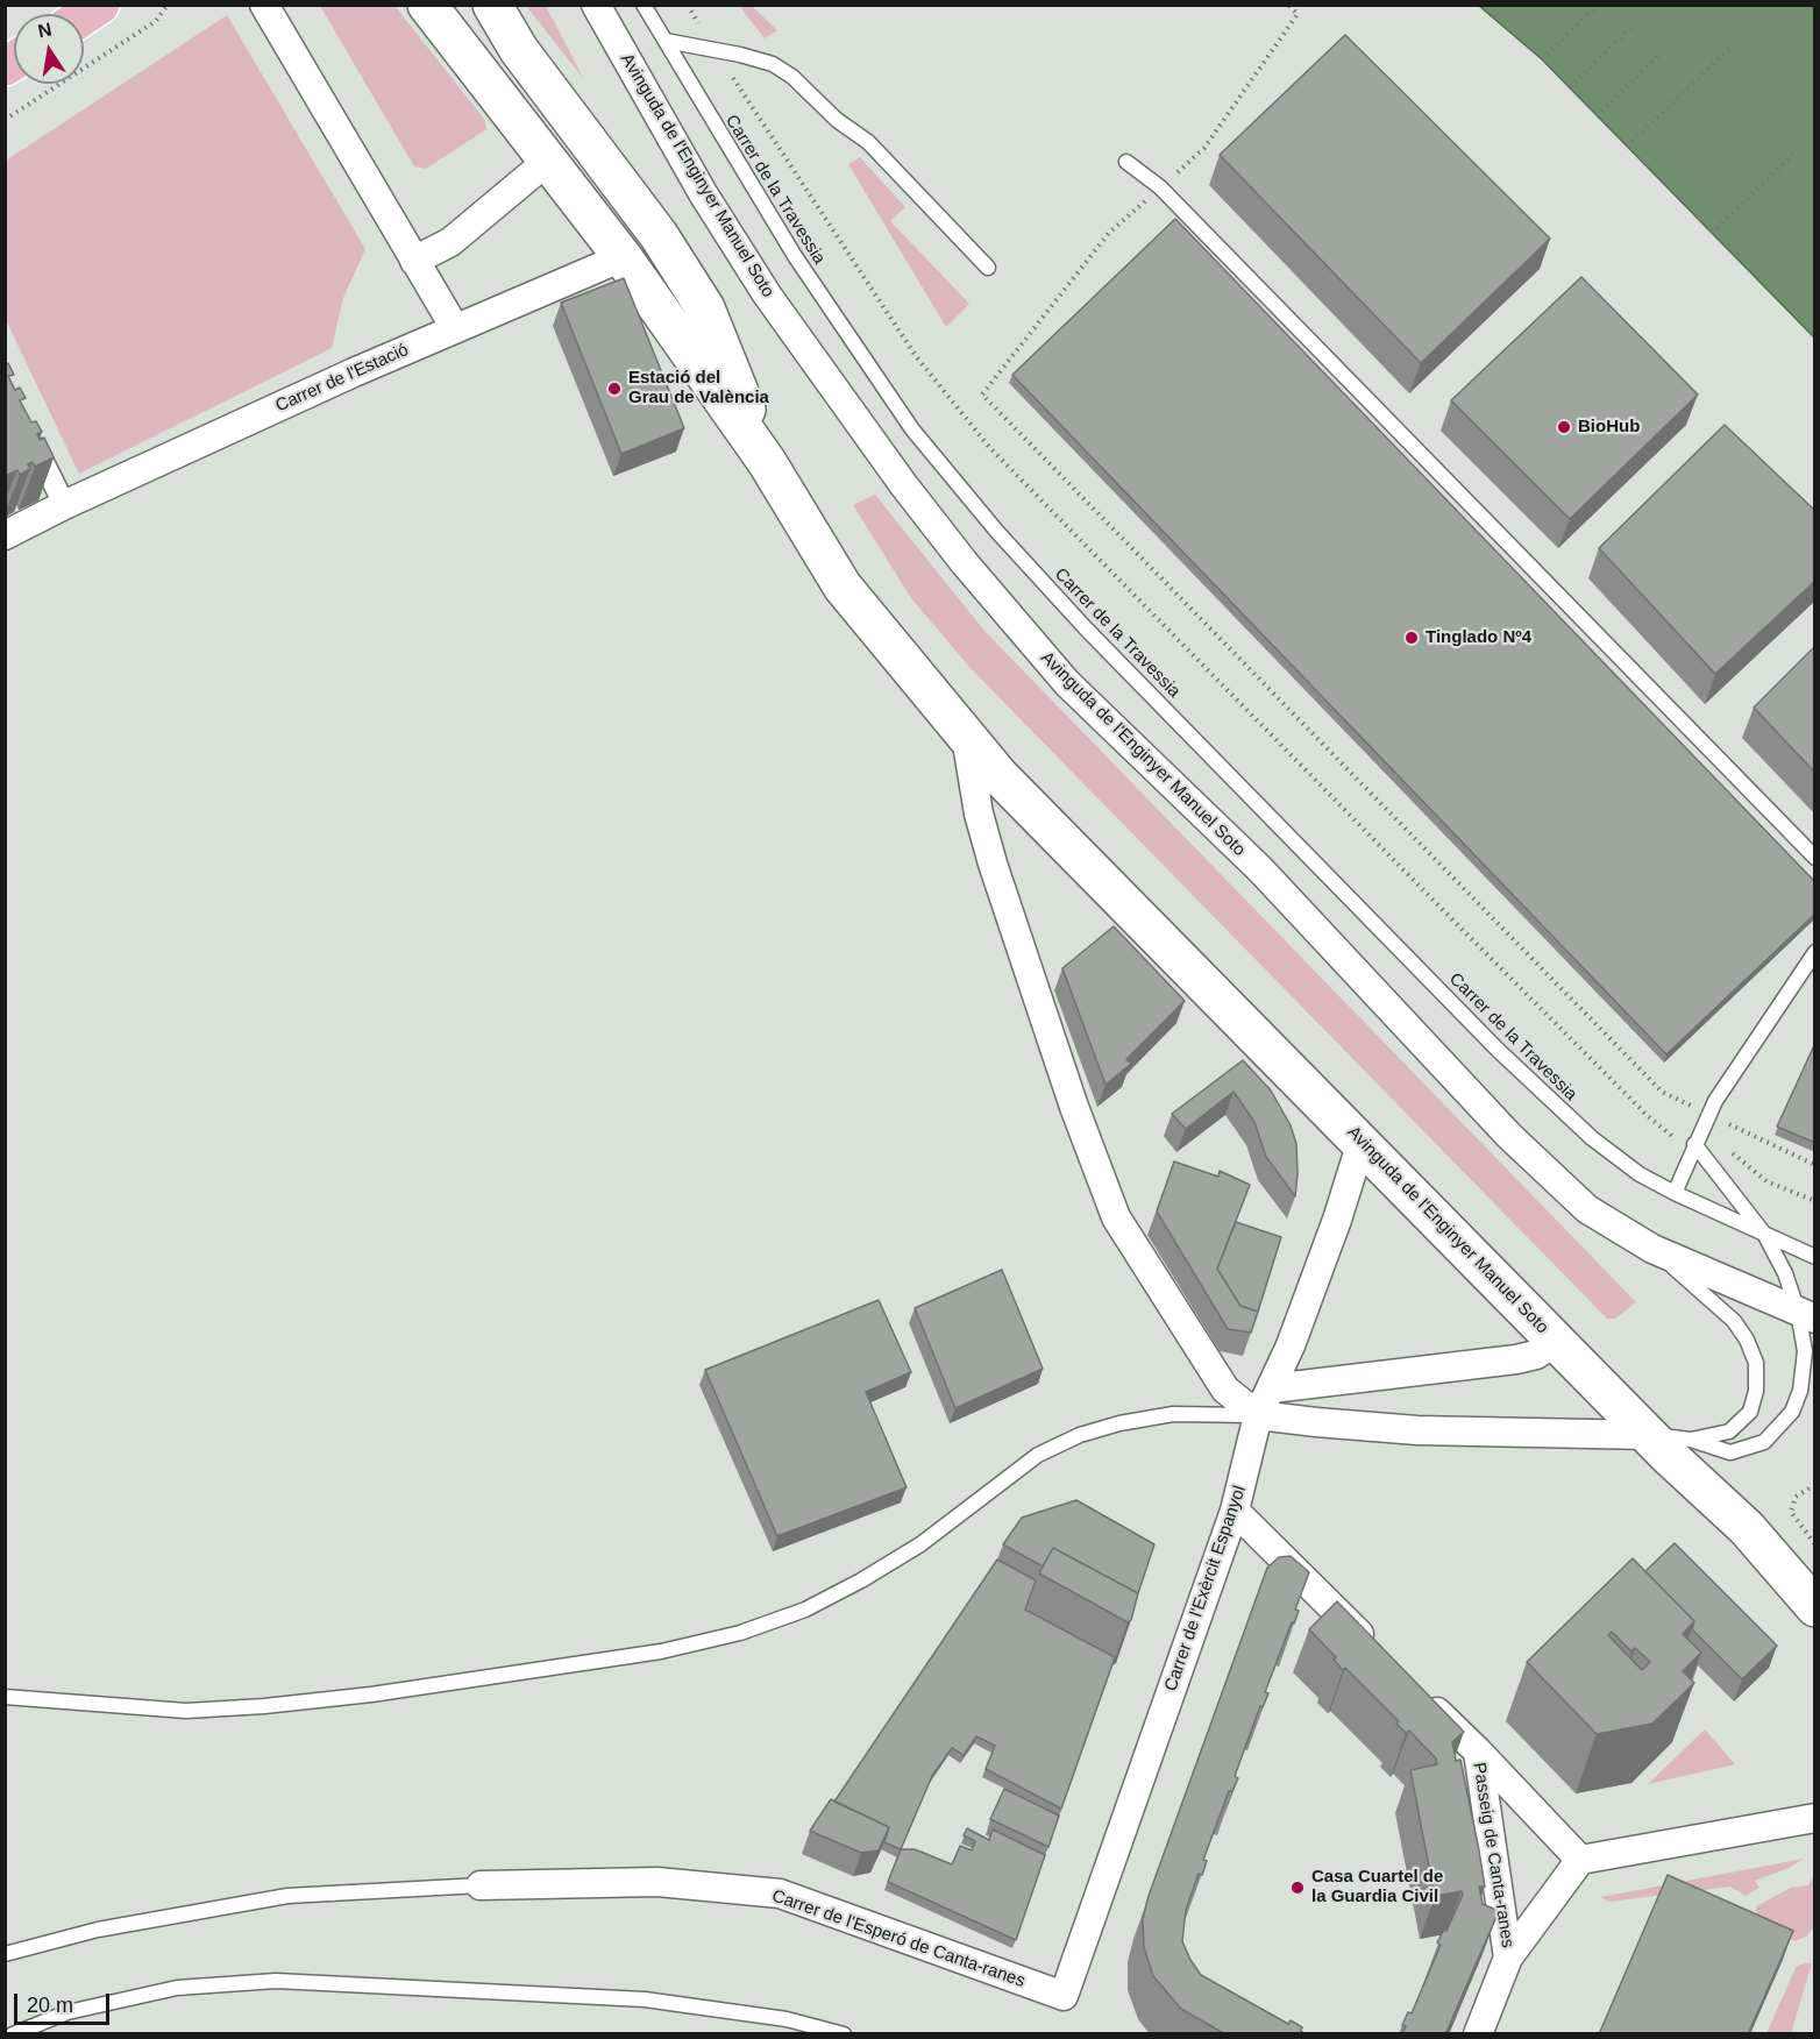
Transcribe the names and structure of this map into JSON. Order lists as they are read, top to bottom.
{
  "streets": {
    "main road": ["Avinguda de l'Enginyer Manuel Soto"],
    "street": [
      "Carrer de l'Estació",
      "Carrer de l'Exèrcit Espanyol",
      "Passeig de Canta-ranes",
      "Carrer de l'Esperó de Canta-ranes"
    ],
    "lane": ["Carrer de la Travessia"]
  },
  "crossings": [
    ["Avinguda de l'Enginyer Manuel Soto", "Carrer de l'Estació"],
    ["Avinguda de l'Enginyer Manuel Soto", "Carrer de l'Exèrcit Espanyol"],
    ["Carrer de l'Exèrcit Espanyol", "Carrer de l'Esperó de Canta-ranes"]
  ],
  "places": [
    "Estació del Grau de València",
    "BioHub",
    "Tinglado Nº4",
    "Casa Cuartel de la Guardia Civil"
  ],
  "scale_bar": "20 m",
  "north": "top"
}
